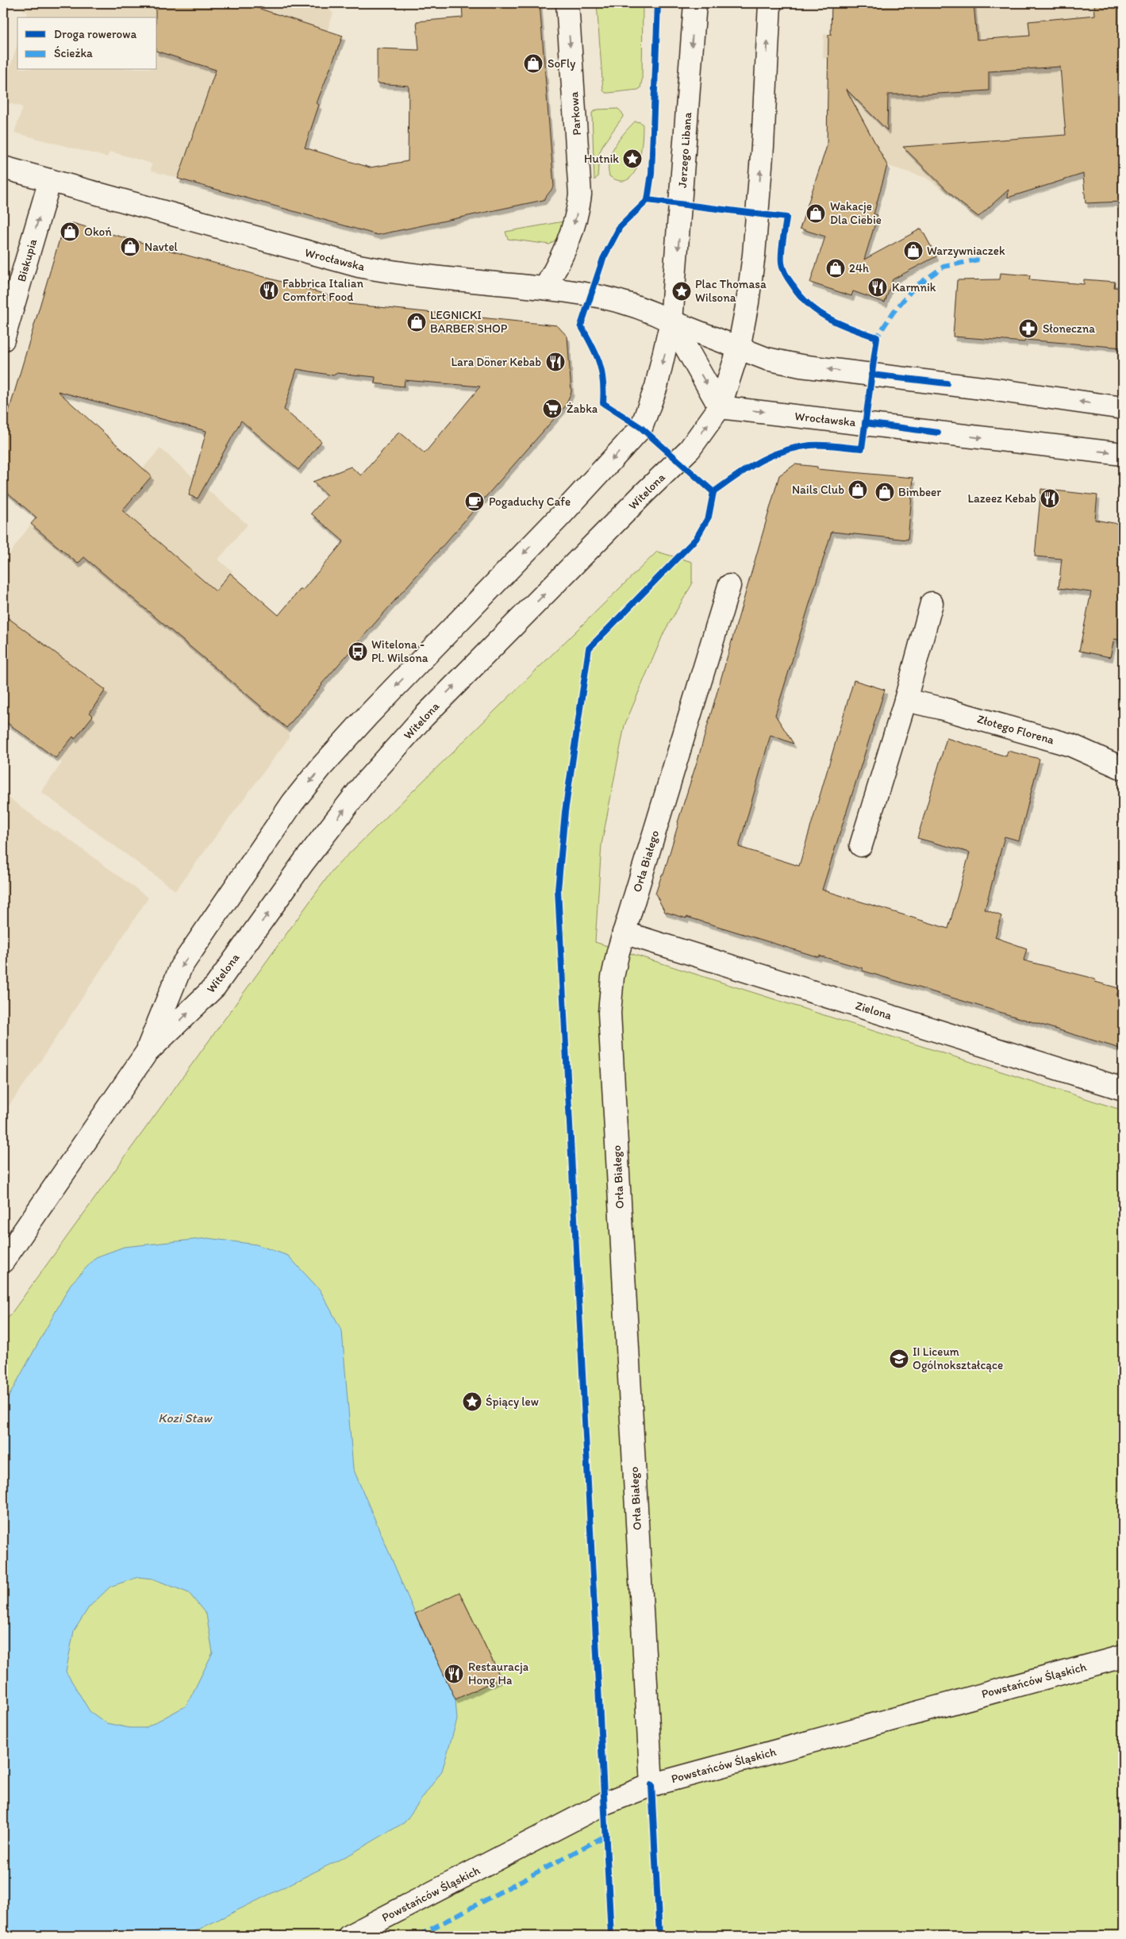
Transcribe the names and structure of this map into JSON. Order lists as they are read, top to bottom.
{
  "streets": {
    "street": [
      "Parkowa",
      "Jerzego Libana",
      "Wrocławska",
      "Biskupia",
      "Witelona",
      "Złotego Florena",
      "Orła Białego",
      "Zielona",
      "Powstańców Śląskich"
    ]
  },
  "crossings": [
    ["Parkowa", "Wrocławska"],
    ["Jerzego Libana", "Wrocławska"],
    ["Jerzego Libana", "Witelona"],
    ["Wrocławska", "Biskupia"],
    ["Wrocławska", "Witelona"],
    ["Orła Białego", "Zielona"],
    ["Orła Białego", "Powstańców Śląskich"]
  ],
  "one_way": ["Biskupia"],
  "water": ["Kozi Staw"],
  "places": {
    "shop": [
      "SoFly",
      "Wakacje Dla Ciebie",
      "Okoń",
      "Navtel",
      "Warzywniaczek",
      "24h",
      "LEGNICKI BARBER SHOP",
      "Nails Club",
      "Bimbeer"
    ],
    "place": ["Hutnik", "Plac Thomasa Wilsona", "Śpiący lew"],
    "restaurant": [
      "Karmnik",
      "Fabbrica Italian Comfort Food",
      "Lara Döner Kebab",
      "Lazeez Kebab",
      "Restauracja Hong Ha"
    ],
    "pharmacy": ["Słoneczna"],
    "supermarket": ["Żabka"],
    "cafe": ["Pogaduchy Cafe"],
    "bus stop": ["Witelona - Pl. Wilsona"],
    "school or university": ["II Liceum Ogólnokształcące"]
  },
  "legend": ["Droga rowerowa", "Ścieżka"]
}
